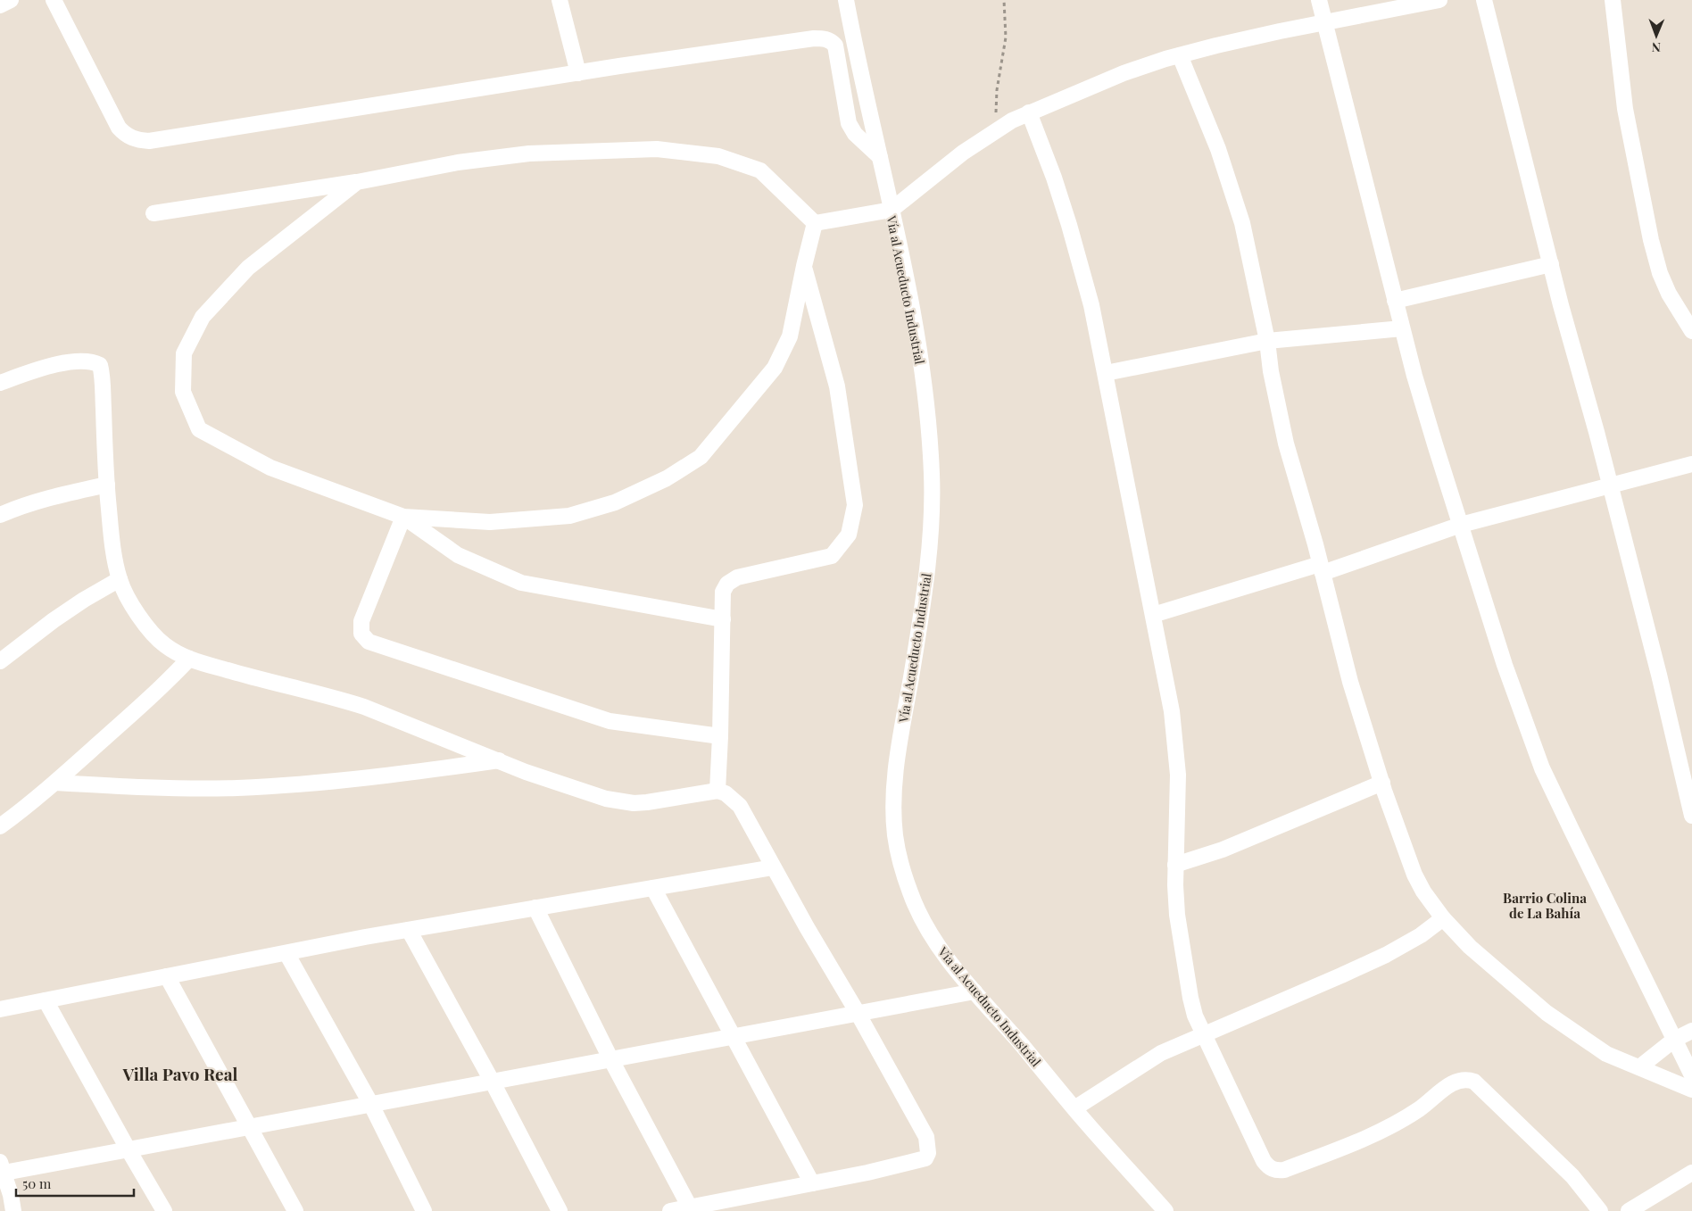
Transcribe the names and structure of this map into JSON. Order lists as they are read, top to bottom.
{
  "streets": {
    "street": ["Vía al Acueducto Industrial"]
  },
  "districts": ["Barrio Colina de La Bahía", "Villa Pavo Real"],
  "scale_bar": "50 m",
  "north": "bottom"
}
